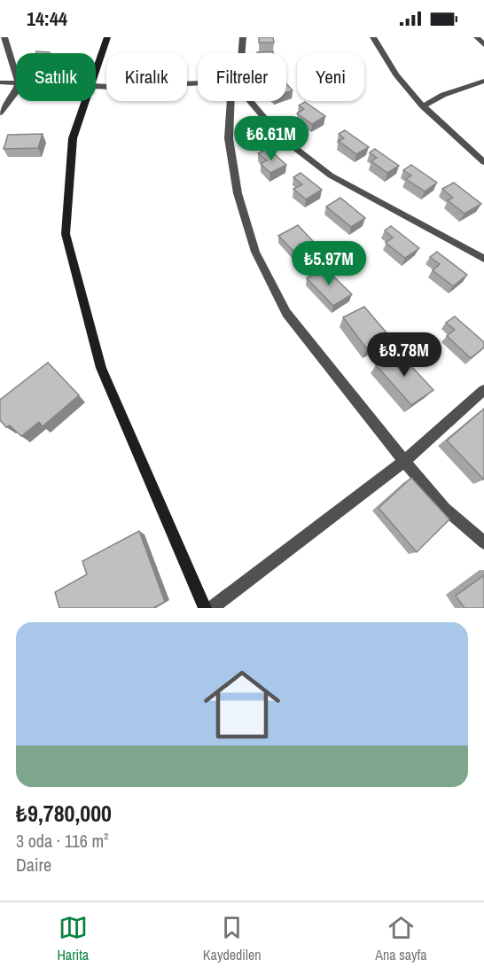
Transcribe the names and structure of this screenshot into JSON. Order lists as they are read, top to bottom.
{
  "page": {
    "status": "14:44",
    "chip": [
      "Satılık",
      "Kiralık",
      "Filtreler",
      "Yeni"
    ],
    "price": ["₺6.61M", "₺5.97M", "₺9.78M"],
    "list": [
      {
        "name": "₺9,780,000",
        "note": "3 oda · 116 m² · Daire"
      }
    ],
    "tabs": ["Harita", "Kaydedilen", "Ana sayfa"]
  }
}
